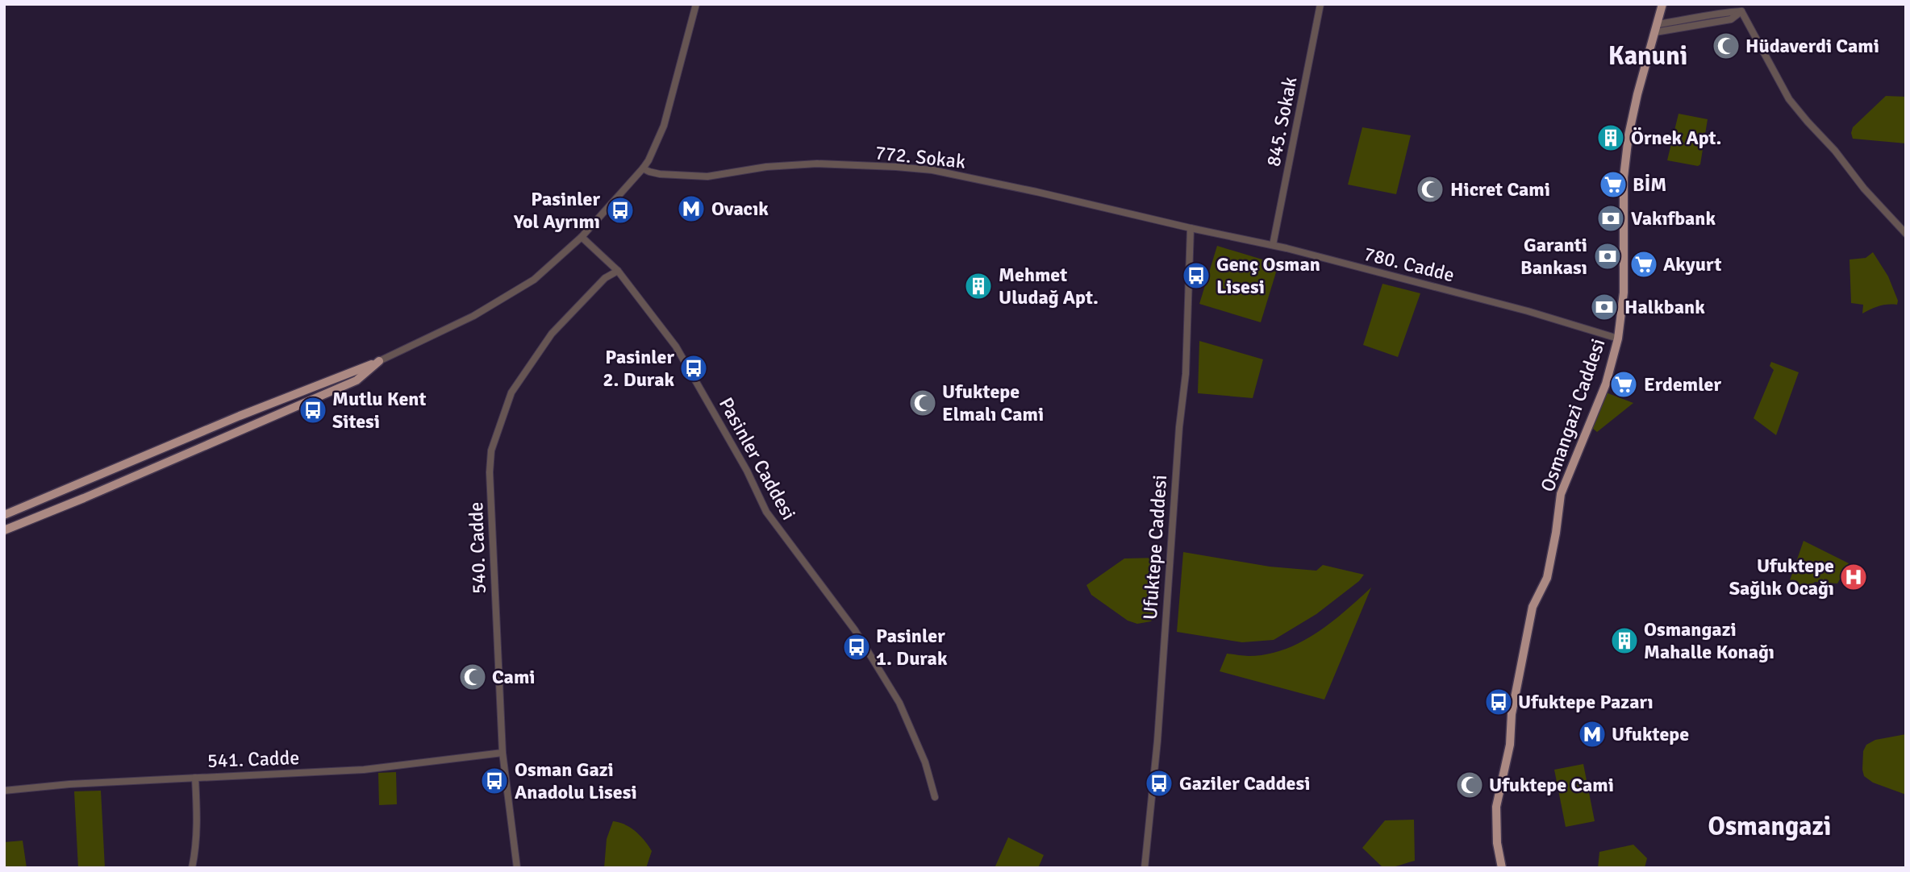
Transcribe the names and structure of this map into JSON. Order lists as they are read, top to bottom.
{
  "streets": {
    "main road": ["Osmangazi Caddesi"],
    "street": [
      "845. Sokak",
      "772. Sokak",
      "780. Cadde",
      "Pasinler Caddesi",
      "Ufuktepe Caddesi",
      "540. Cadde",
      "541. Cadde"
    ]
  },
  "crossings": [
    ["845. Sokak", "780. Cadde"],
    ["772. Sokak", "780. Cadde"],
    ["772. Sokak", "Ufuktepe Caddesi"],
    ["780. Cadde", "Osmangazi Caddesi"],
    ["780. Cadde", "Ufuktepe Caddesi"],
    ["Pasinler Caddesi", "540. Cadde"],
    ["540. Cadde", "541. Cadde"]
  ],
  "districts": ["Kanuni", "Osmangazi"],
  "places": {
    "mosque": [
      "Hüdaverdi Cami",
      "Hicret Cami",
      "Ufuktepe Elmalı Cami",
      "Cami",
      "Ufuktepe Cami"
    ],
    "building": ["Örnek Apt.", "Mehmet Uludağ Apt.", "Osmangazi Mahalle Konağı"],
    "supermarket": ["BİM", "Akyurt", "Erdemler"],
    "metro station": ["Ovacık", "Ufuktepe"],
    "bus stop": [
      "Pasinler Yol Ayrımı",
      "Genç Osman Lisesi",
      "Pasinler 2. Durak",
      "Mutlu Kent Sitesi",
      "Pasinler 1. Durak",
      "Ufuktepe Pazarı",
      "Osman Gazi Anadolu Lisesi",
      "Gaziler Caddesi"
    ],
    "bank": ["Vakıfbank", "Garanti Bankası", "Halkbank"],
    "hospital": ["Ufuktepe Sağlık Ocağı"]
  }
}
